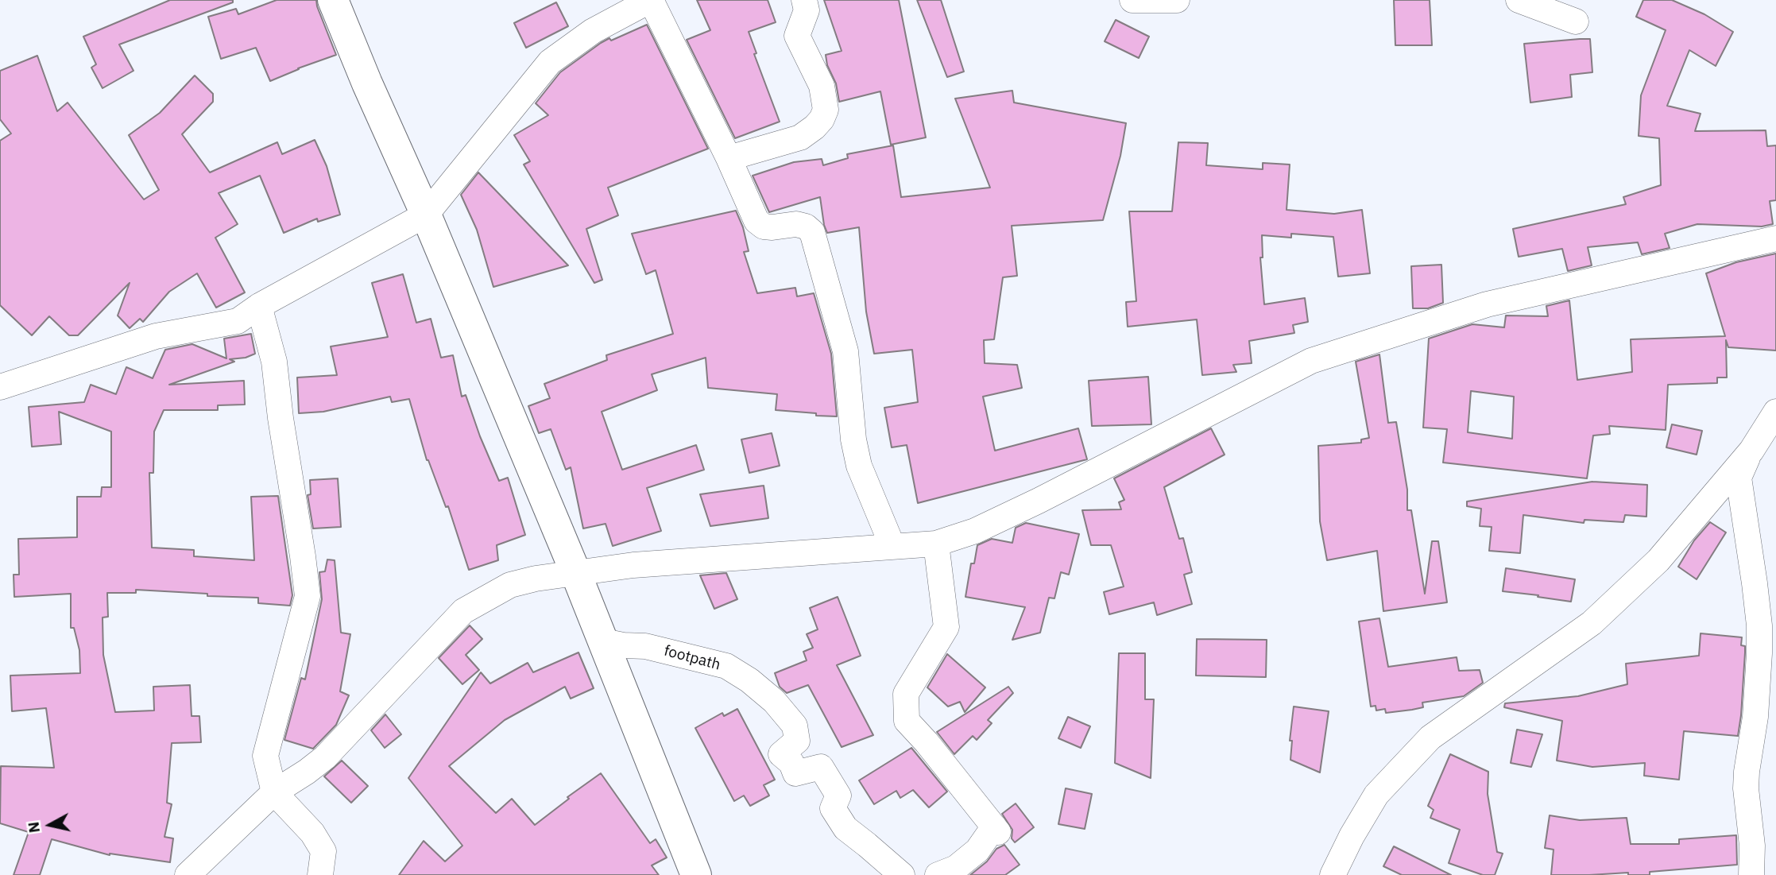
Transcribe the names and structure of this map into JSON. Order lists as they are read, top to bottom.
{
  "streets": {
    "street": ["footpath"]
  },
  "north": "left"
}
